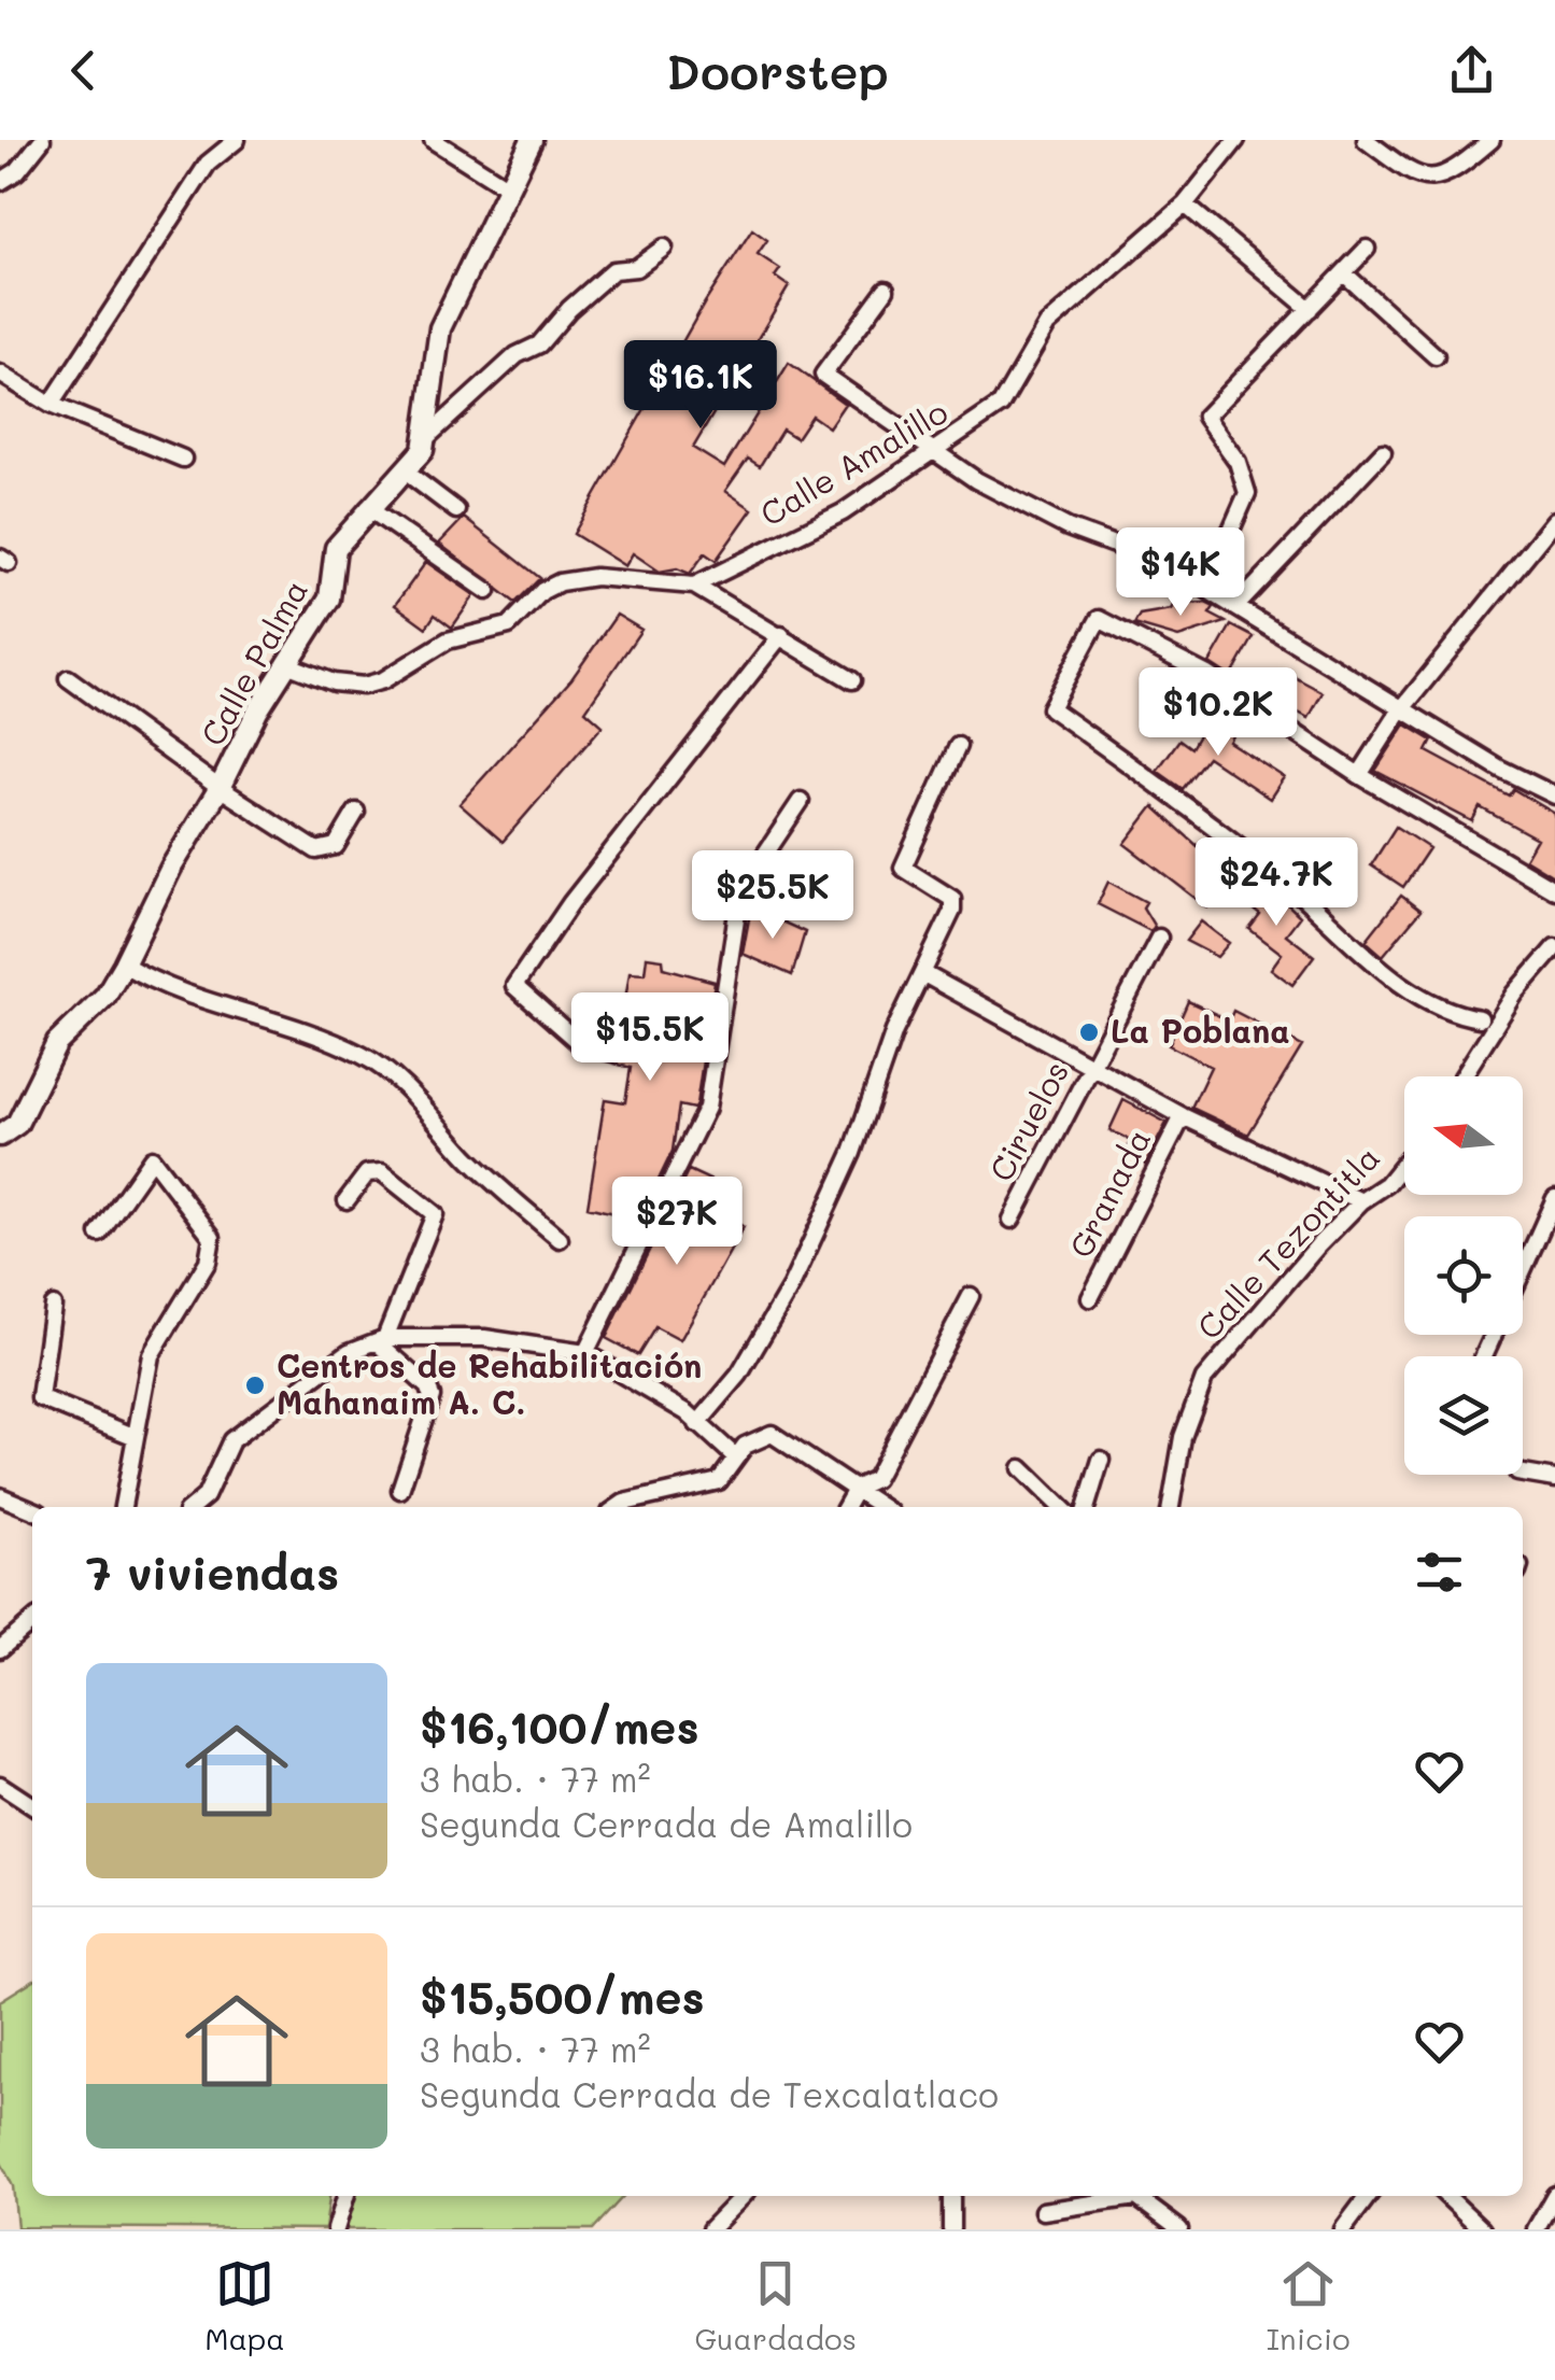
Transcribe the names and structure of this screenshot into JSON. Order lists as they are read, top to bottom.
{
  "streets": {
    "street": [
      "Calle Amalillo",
      "Calle Palma",
      "Ciruelos",
      "Granada",
      "Calle Tezontitla"
    ]
  },
  "places": ["La Poblana", "Centros de Rehabilitación Mahanaim A. C."],
  "north": "left",
  "page": {
    "header": "Doorstep",
    "price": [
      "$16.1K",
      "$14K",
      "$10.2K",
      "$24.7K",
      "$25.5K",
      "$15.5K",
      "$27K"
    ],
    "heading": "7 viviendas",
    "list": [
      {
        "name": "$16,100/mes",
        "note": "3 hab. · 77 m² · Segunda Cerrada de Amalillo"
      },
      {
        "name": "$15,500/mes",
        "note": "3 hab. · 77 m² · Segunda Cerrada de Texcalatlaco"
      }
    ],
    "tabs": ["Mapa", "Guardados", "Inicio"]
  }
}
